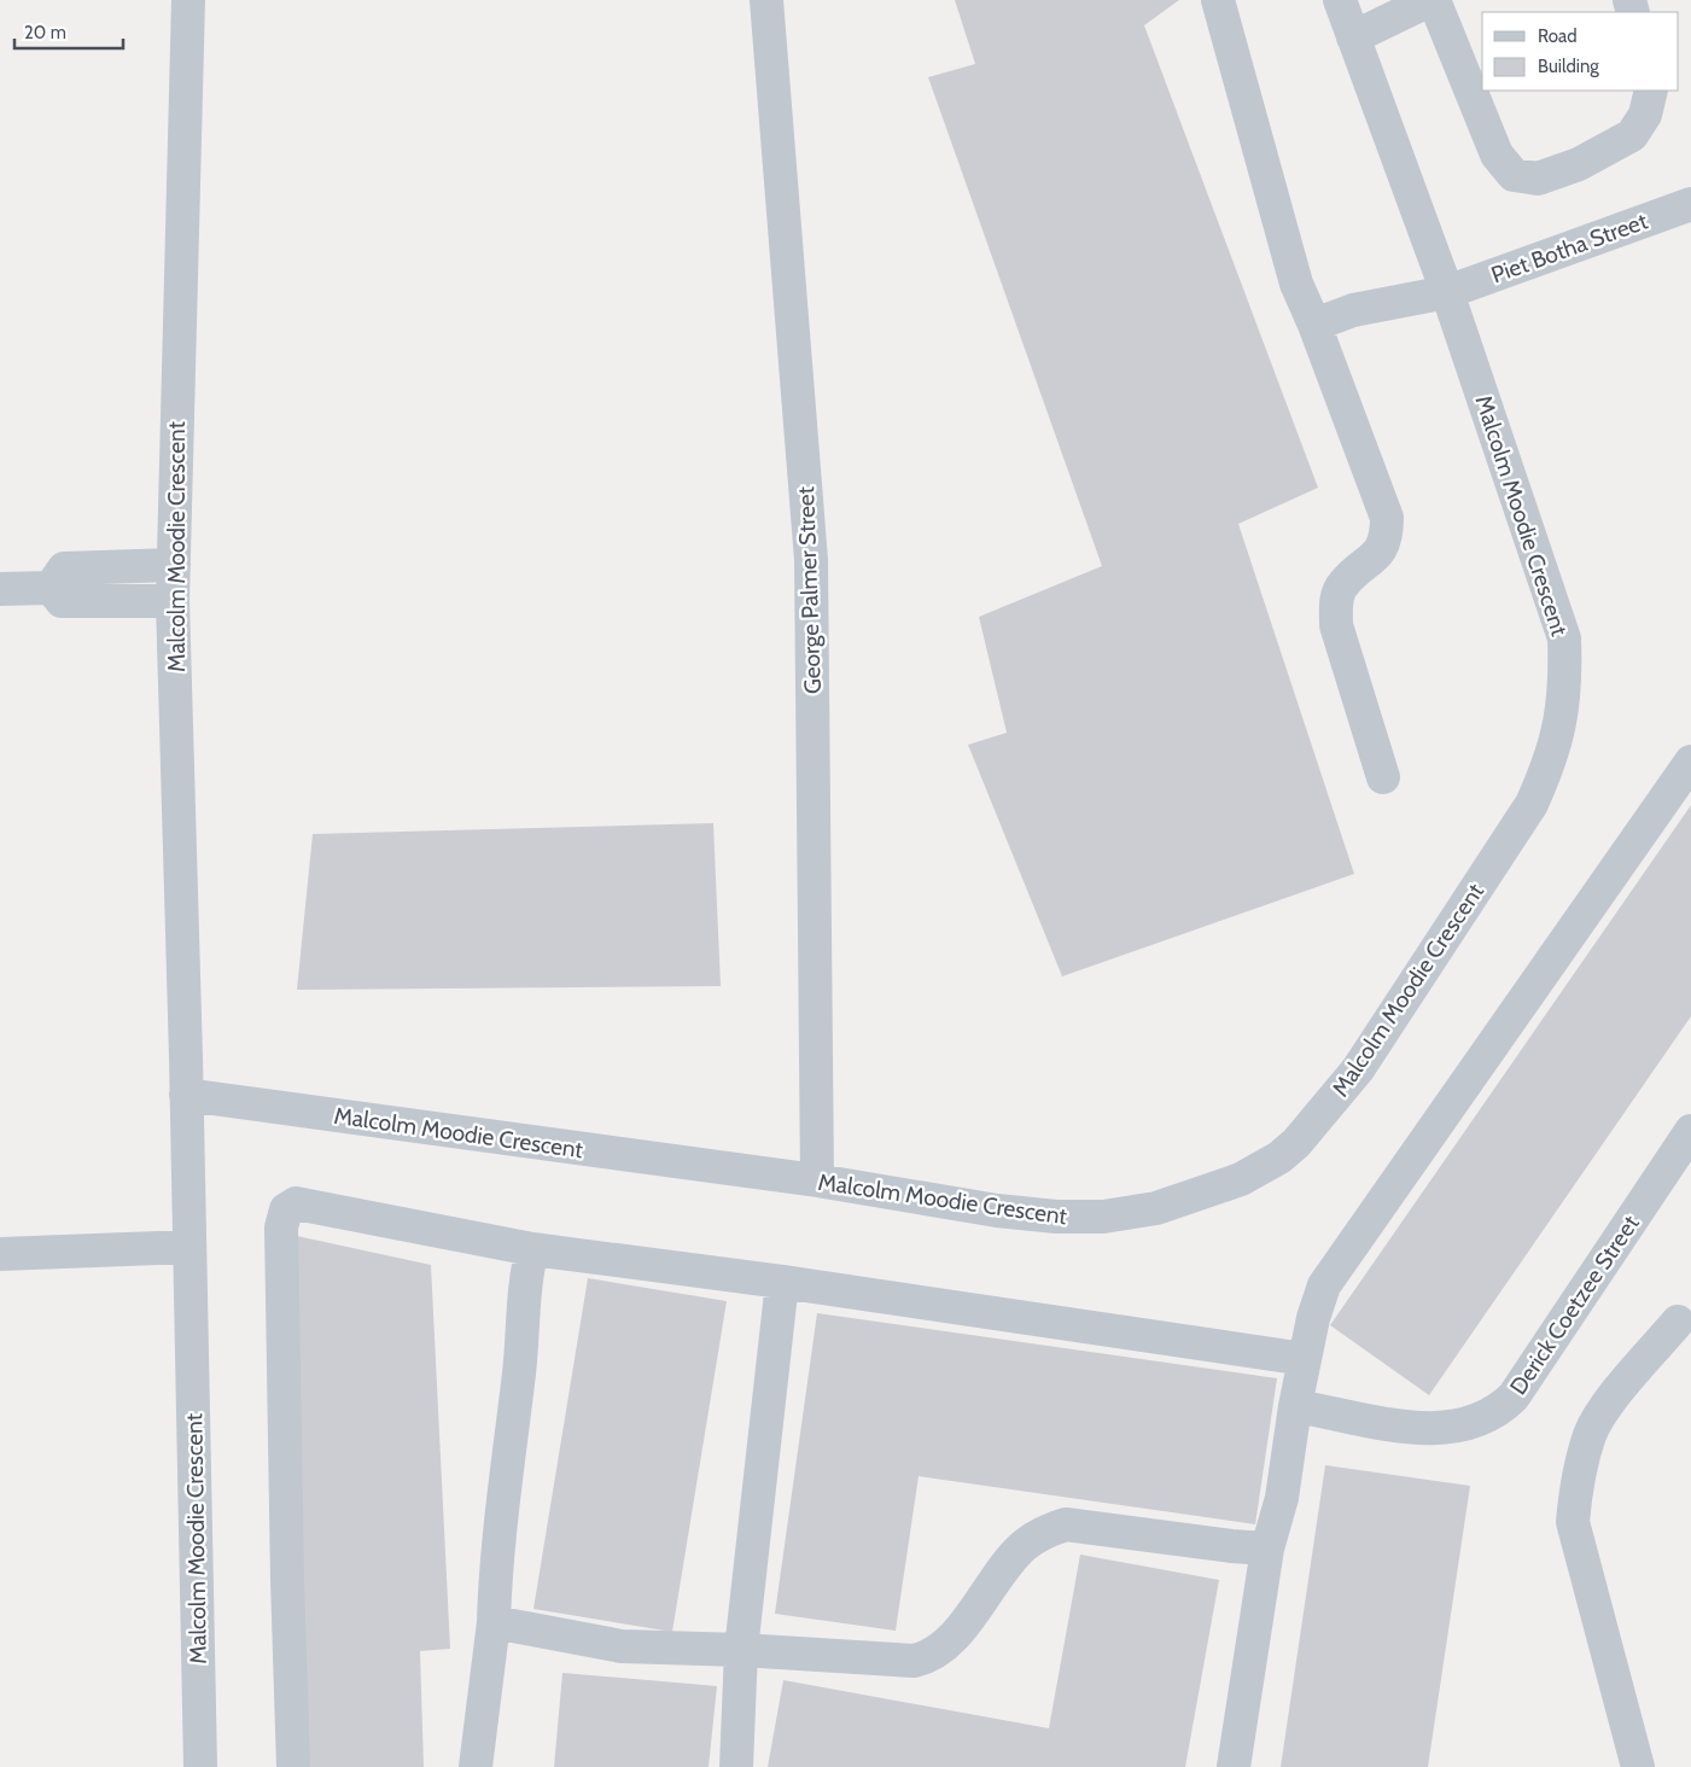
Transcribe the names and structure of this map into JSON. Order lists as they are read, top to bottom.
{
  "streets": {
    "street": [
      "Piet Botha Street",
      "Malcolm Moodie Crescent",
      "George Palmer Street",
      "Derick Coetzee Street"
    ]
  },
  "crossings": [
    ["Piet Botha Street", "Malcolm Moodie Crescent"],
    ["Malcolm Moodie Crescent", "George Palmer Street"]
  ],
  "legend": ["Road", "Building"],
  "scale_bar": "20 m"
}
